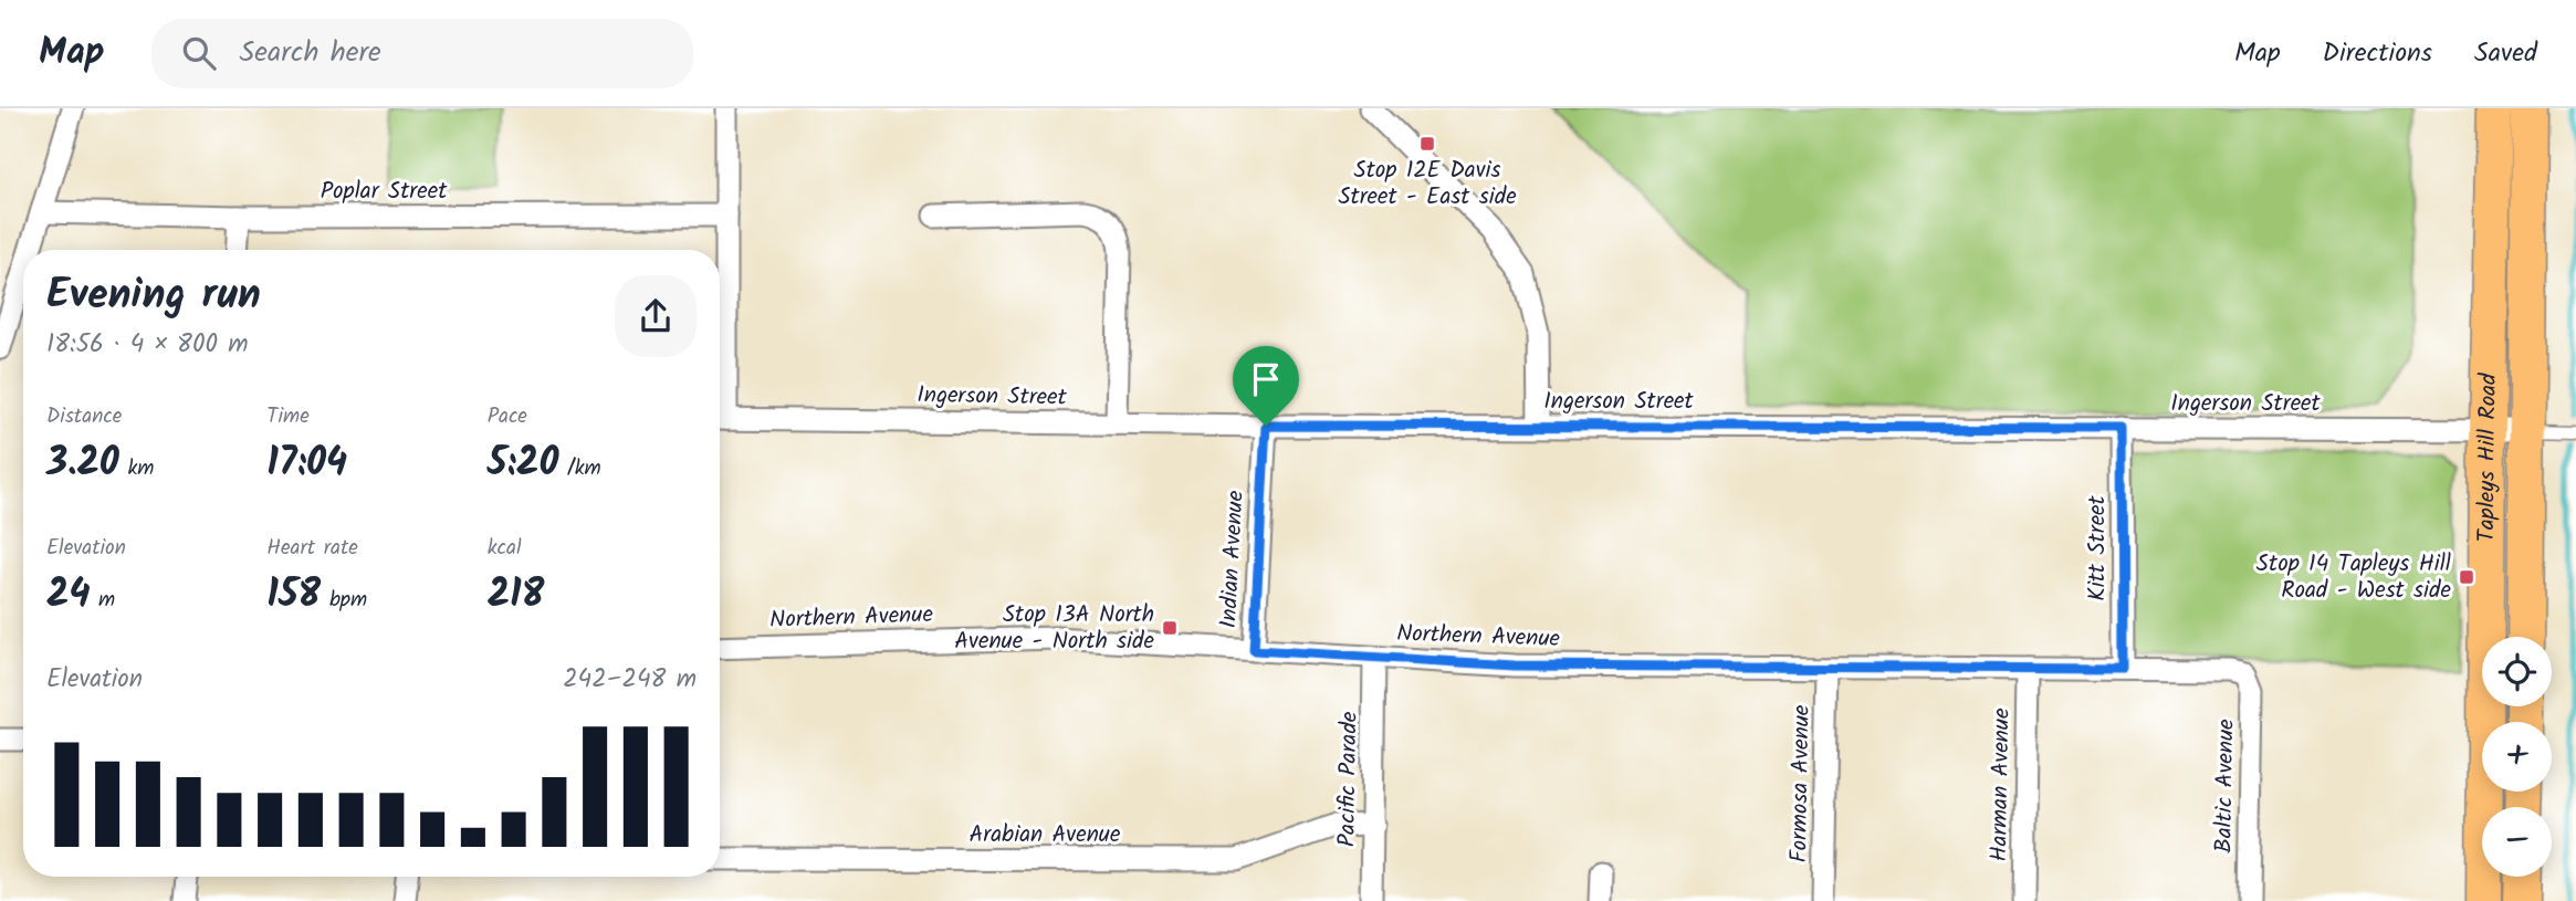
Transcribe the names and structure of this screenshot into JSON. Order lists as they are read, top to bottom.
{
  "streets": {
    "main road": ["Tapleys Hill Road"],
    "street": [
      "Poplar Street",
      "Ingerson Street",
      "Kitt Street",
      "Indian Avenue",
      "Northern Avenue",
      "Pacific Parade",
      "Formosa Avenue",
      "Harman Avenue",
      "Baltic Avenue",
      "Arabian Avenue"
    ]
  },
  "crossings": [
    ["Ingerson Street", "Tapleys Hill Road"],
    ["Ingerson Street", "Kitt Street"],
    ["Ingerson Street", "Indian Avenue"],
    ["Kitt Street", "Northern Avenue"],
    ["Indian Avenue", "Northern Avenue"],
    ["Northern Avenue", "Pacific Parade"],
    ["Northern Avenue", "Formosa Avenue"],
    ["Northern Avenue", "Harman Avenue"],
    ["Northern Avenue", "Baltic Avenue"],
    ["Pacific Parade", "Arabian Avenue"]
  ],
  "places": {
    "transit": ["Stop 12E Davis Street - East side", "Stop 14 Tapleys Hill Road - West side", "Stop 13A North Avenue - North side"]
  },
  "page": {
    "header": "Map",
    "search": "Search here",
    "nav": ["Map", "Directions", "Saved"],
    "heading": ["Evening run", "18:56 · 4 × 800 m"],
    "stats": [
      ["Distance", "3.20 km"],
      ["Time", "17:04"],
      ["Pace", "5:20 /km"],
      ["Elevation", "24 m"],
      ["Heart rate", "158 bpm"],
      ["kcal", "218"]
    ],
    "map_buttons": ["+", "−"],
    "chart": ["Elevation", "242–248 m"]
  }
}
